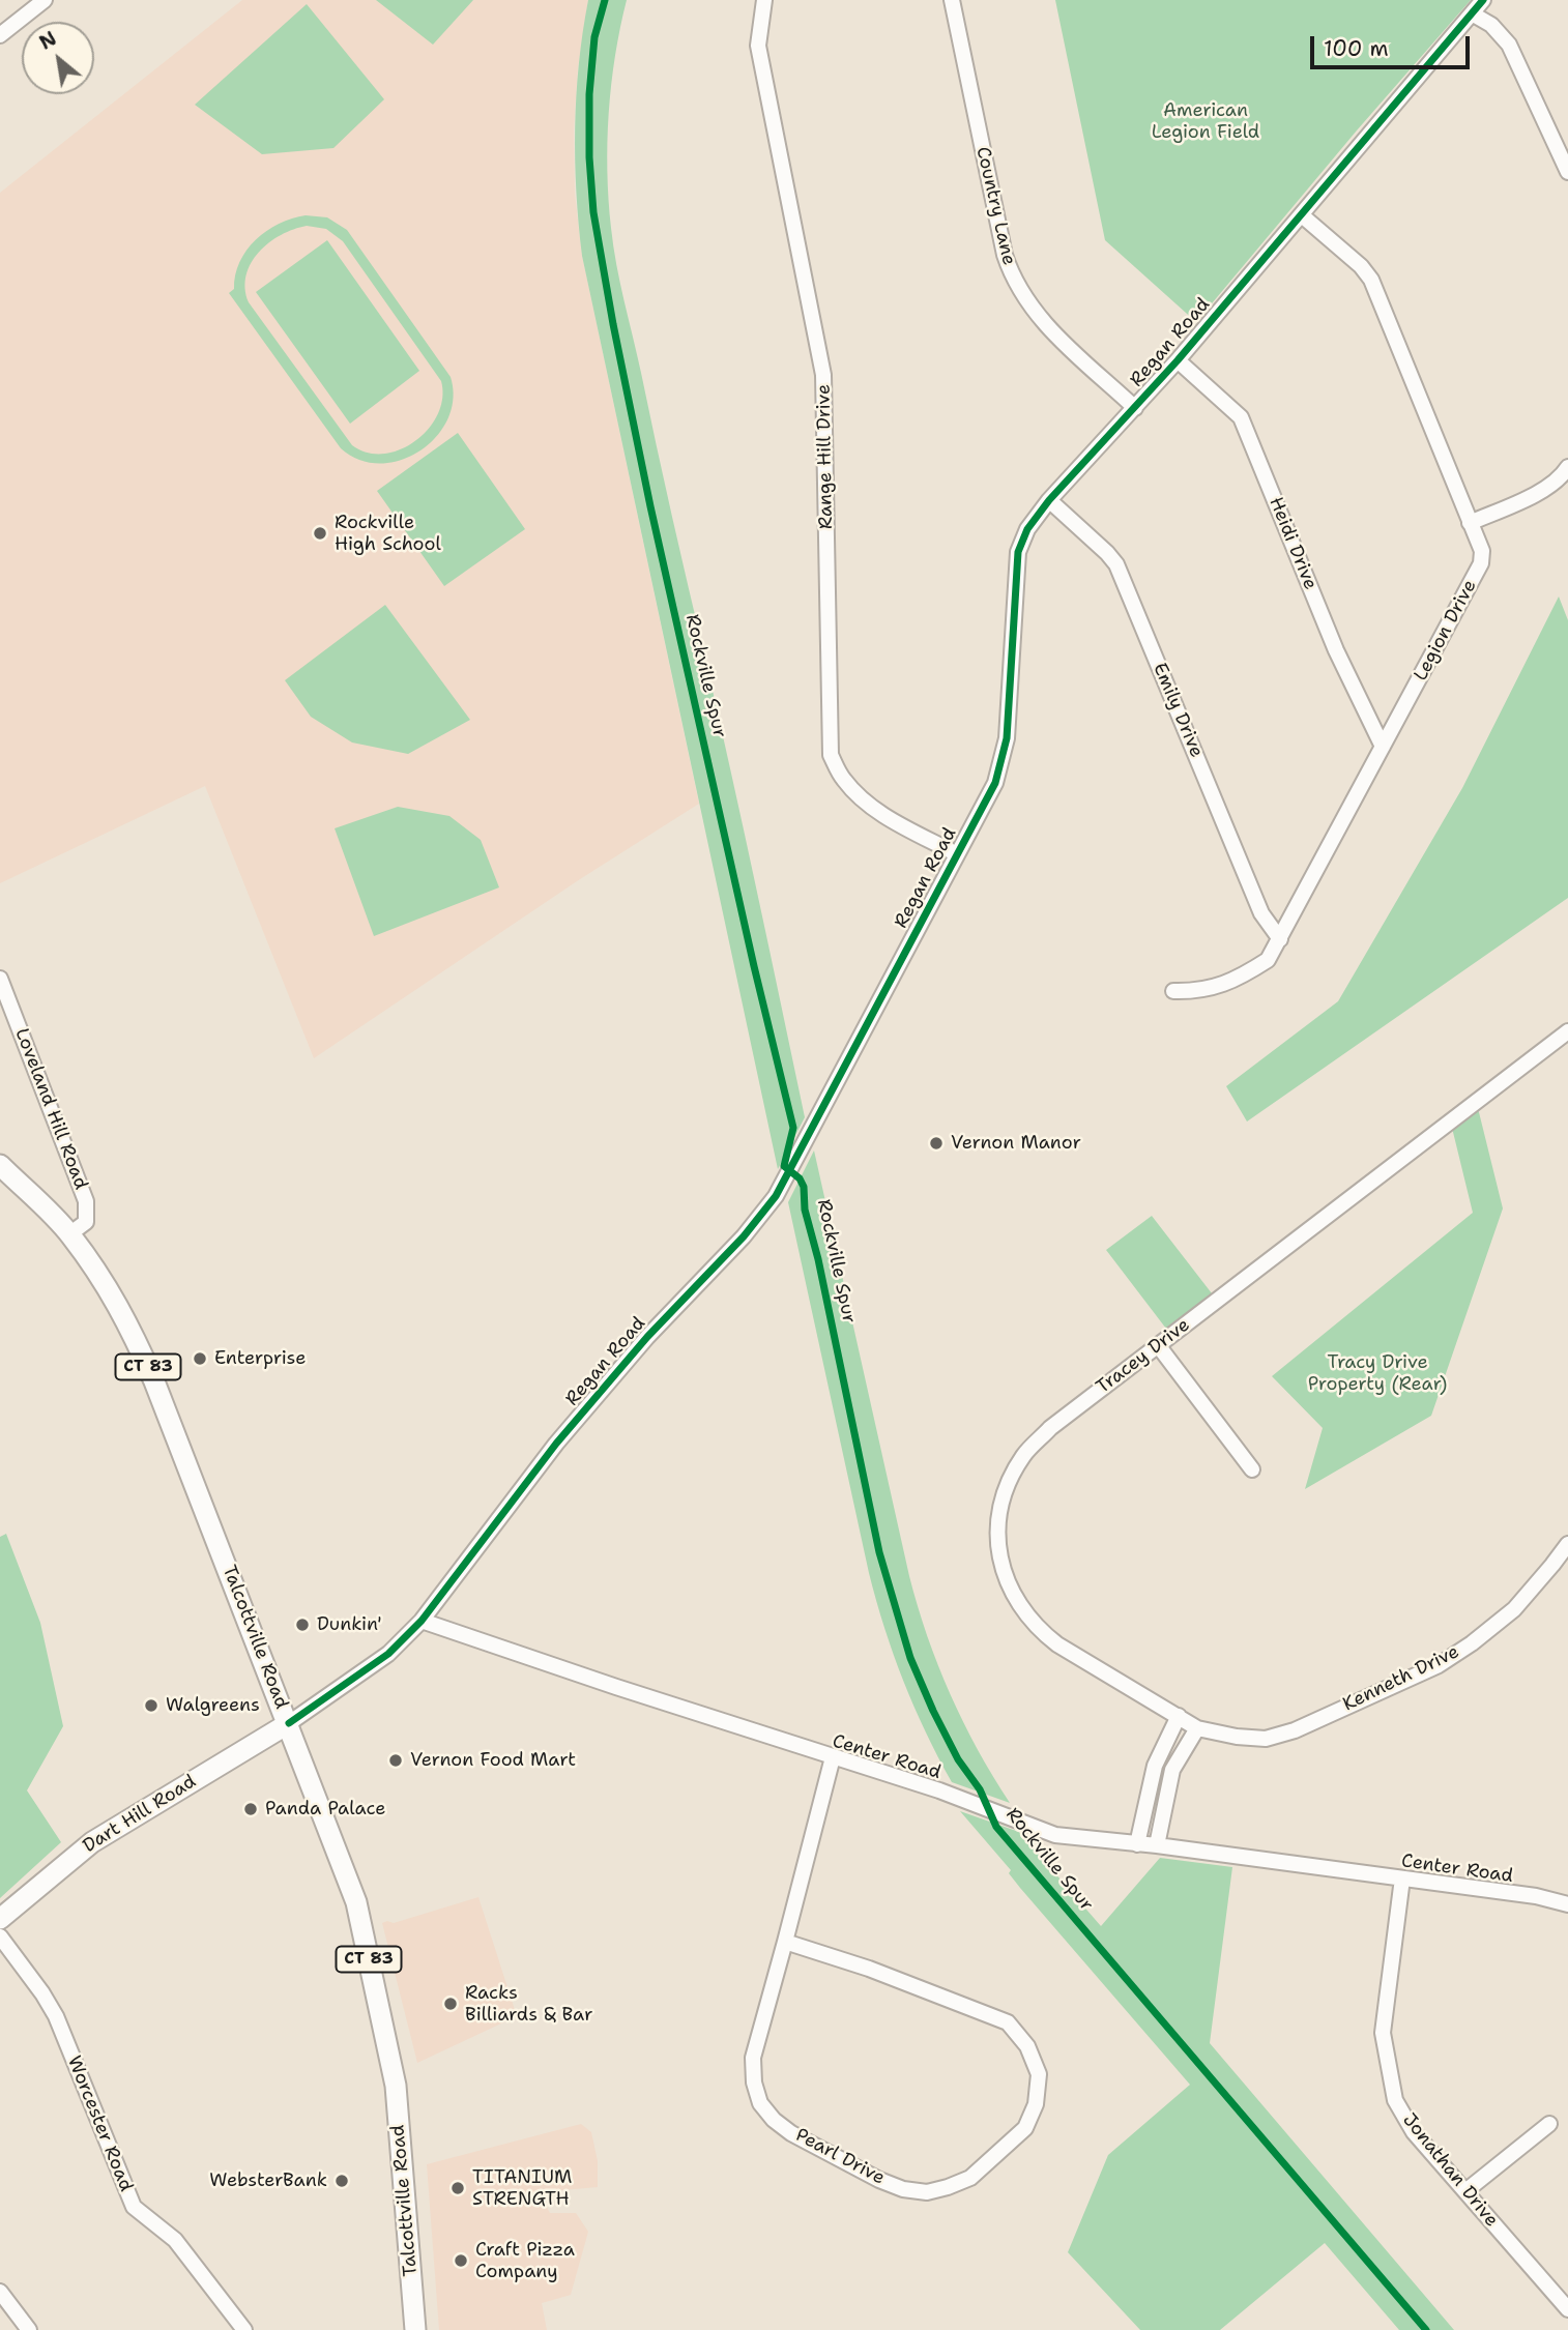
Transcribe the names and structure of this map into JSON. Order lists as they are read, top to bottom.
{
  "streets": {
    "main road": ["CT 83", "Talcottville Road", "Dart Hill Road"],
    "street": [
      "Country Lane",
      "Regan Road",
      "Range Hill Drive",
      "Heidi Drive",
      "Legion Drive",
      "Emily Drive",
      "Loveland Hill Road",
      "Tracey Drive",
      "Kenneth Drive",
      "Center Road",
      "Worcester Road",
      "Pearl Drive",
      "Jonathan Drive"
    ],
    "cycle path": ["Rockville Spur"]
  },
  "crossings": [
    ["Country Lane", "Regan Road"],
    ["Regan Road", "Range Hill Drive"],
    ["Regan Road", "Heidi Drive"],
    ["Regan Road", "Legion Drive"],
    ["Regan Road", "Emily Drive"],
    ["Regan Road", "Talcottville Road"],
    ["Regan Road", "Center Road"],
    ["Regan Road", "Dart Hill Road"],
    ["Heidi Drive", "Legion Drive"],
    ["Legion Drive", "Emily Drive"],
    ["Loveland Hill Road", "Talcottville Road"],
    ["Tracey Drive", "Kenneth Drive"],
    ["Talcottville Road", "Dart Hill Road"],
    ["Center Road", "Pearl Drive"],
    ["Center Road", "Jonathan Drive"]
  ],
  "parks": ["American Legion Field", "Tracy Drive Property (Rear)"],
  "places": [
    "Rockville High School",
    "Vernon Manor",
    "Enterprise",
    "Dunkin'",
    "Walgreens",
    "Vernon Food Mart",
    "Panda Palace",
    "Racks Billiards & Bar",
    "WebsterBank",
    "TITANIUM STRENGTH",
    "Craft Pizza Company"
  ],
  "scale_bar": "100 m",
  "north": "top left"
}
